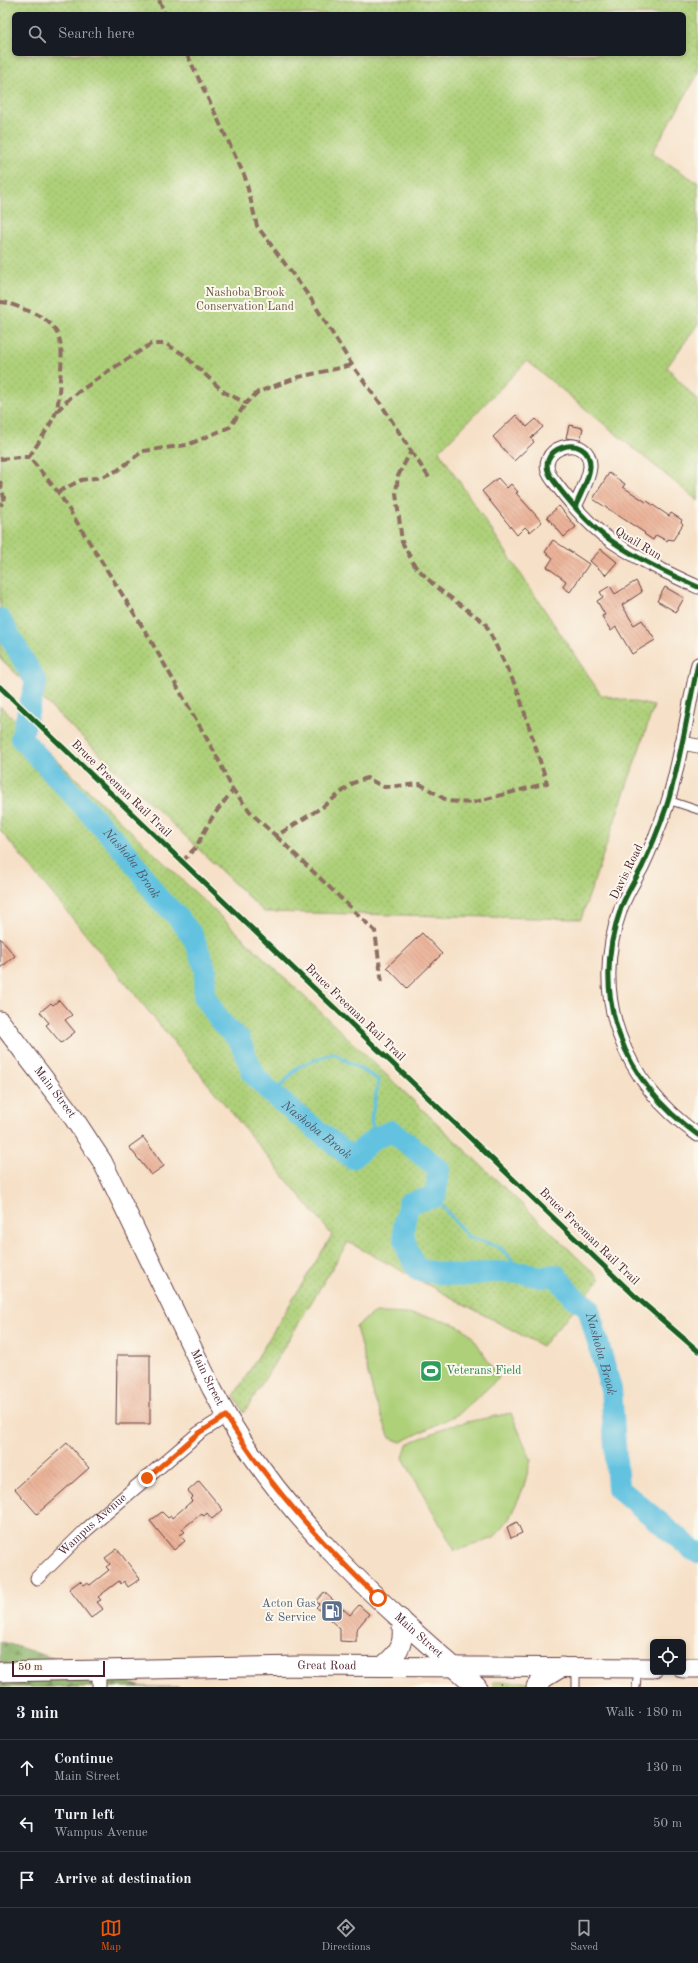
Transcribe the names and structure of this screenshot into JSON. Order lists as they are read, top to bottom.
{
  "streets": {
    "main road": ["Main Street", "Great Road"],
    "street": ["Quail Run", "Davis Road", "Wampus Avenue"],
    "cycle path": ["Bruce Freeman Rail Trail"]
  },
  "crossings": [
    ["Main Street", "Wampus Avenue"],
    ["Main Street", "Great Road"]
  ],
  "water": ["Nashoba Brook"],
  "parks": ["Nashoba Brook Conservation Land"],
  "places": {
    "sports": ["Veterans Field"],
    "fuel station": ["Acton Gas & Service"]
  },
  "scale_bar": "50 m",
  "page": {
    "search": "Search here",
    "scale": "50 m",
    "heading": ["3 min", "Walk · 180 m"],
    "list": [
      ["Continue", "Main Street", "130 m"],
      ["Turn left", "Wampus Avenue", "50 m"],
      "Arrive at destination"
    ],
    "nav": ["Map", "Directions", "Saved"]
  }
}
